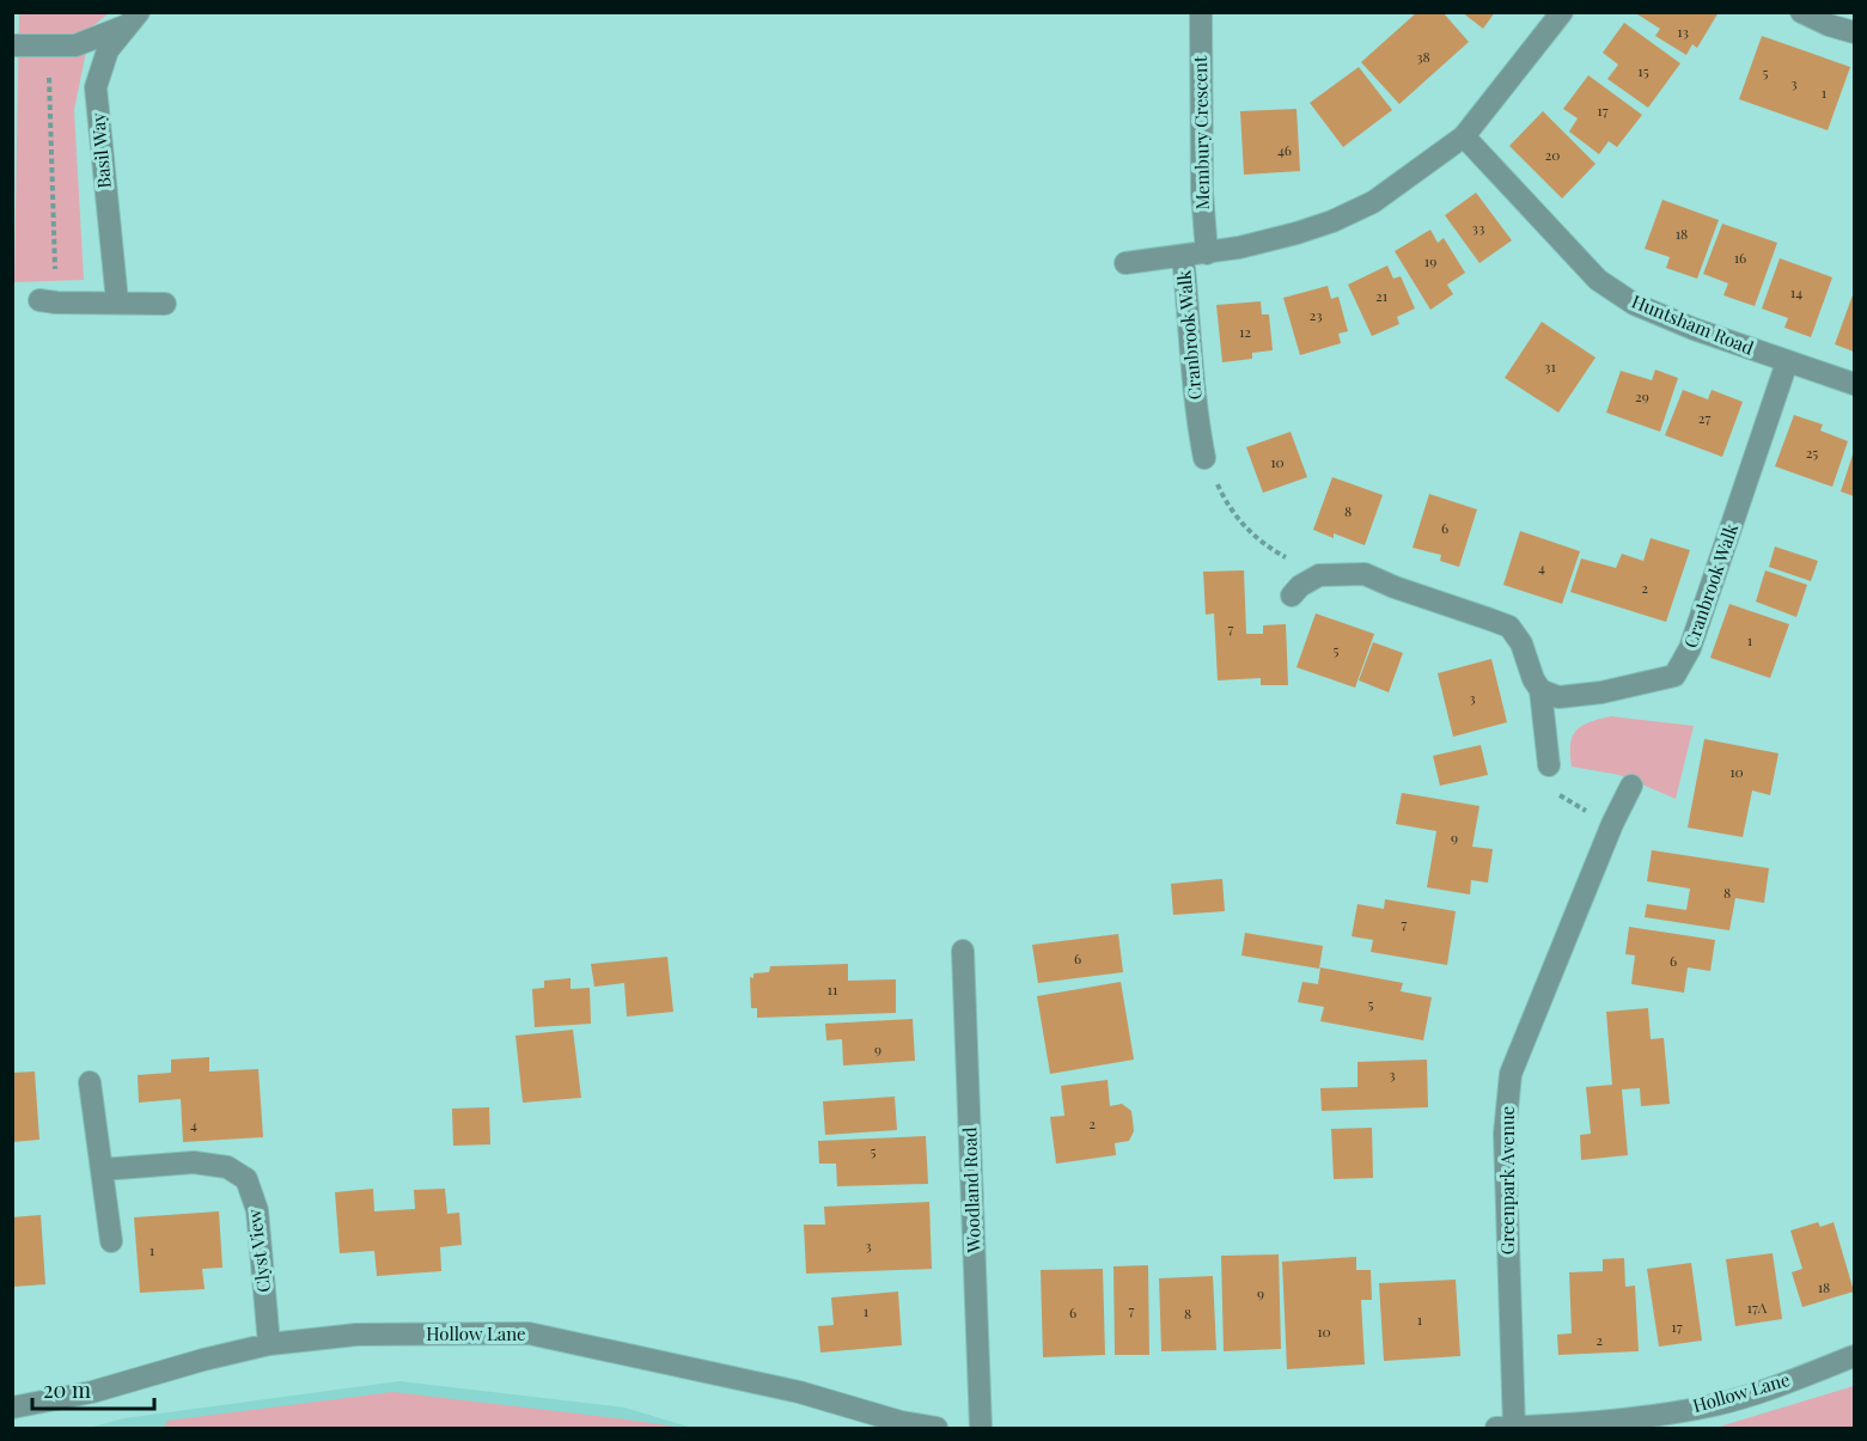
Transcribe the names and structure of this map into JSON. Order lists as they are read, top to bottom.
{
  "streets": {
    "street": [
      "Membury Crescent",
      "Basil Way",
      "Huntsham Road",
      "Cranbrook Walk",
      "Greenpark Avenue",
      "Woodland Road",
      "Clyst View",
      "Hollow Lane"
    ]
  },
  "crossings": [
    ["Huntsham Road", "Cranbrook Walk"],
    ["Greenpark Avenue", "Hollow Lane"],
    ["Clyst View", "Hollow Lane"]
  ],
  "house_numbers": [
    "13",
    "38",
    "15",
    "5",
    "3",
    "1",
    "17",
    "46",
    "20",
    "33",
    "18",
    "16",
    "19",
    "14",
    "21",
    "23",
    "12",
    "31",
    "29",
    "27",
    "25",
    "10",
    "8",
    "6",
    "4",
    "2",
    "7",
    "1",
    "5",
    "3",
    "10",
    "9",
    "8",
    "7",
    "6",
    "6",
    "11",
    "5",
    "9",
    "3",
    "2",
    "4",
    "5",
    "3",
    "1",
    "18",
    "9",
    "17A",
    "7",
    "1",
    "6",
    "8",
    "1",
    "17",
    "10",
    "2"
  ],
  "scale_bar": "20 m"
}
